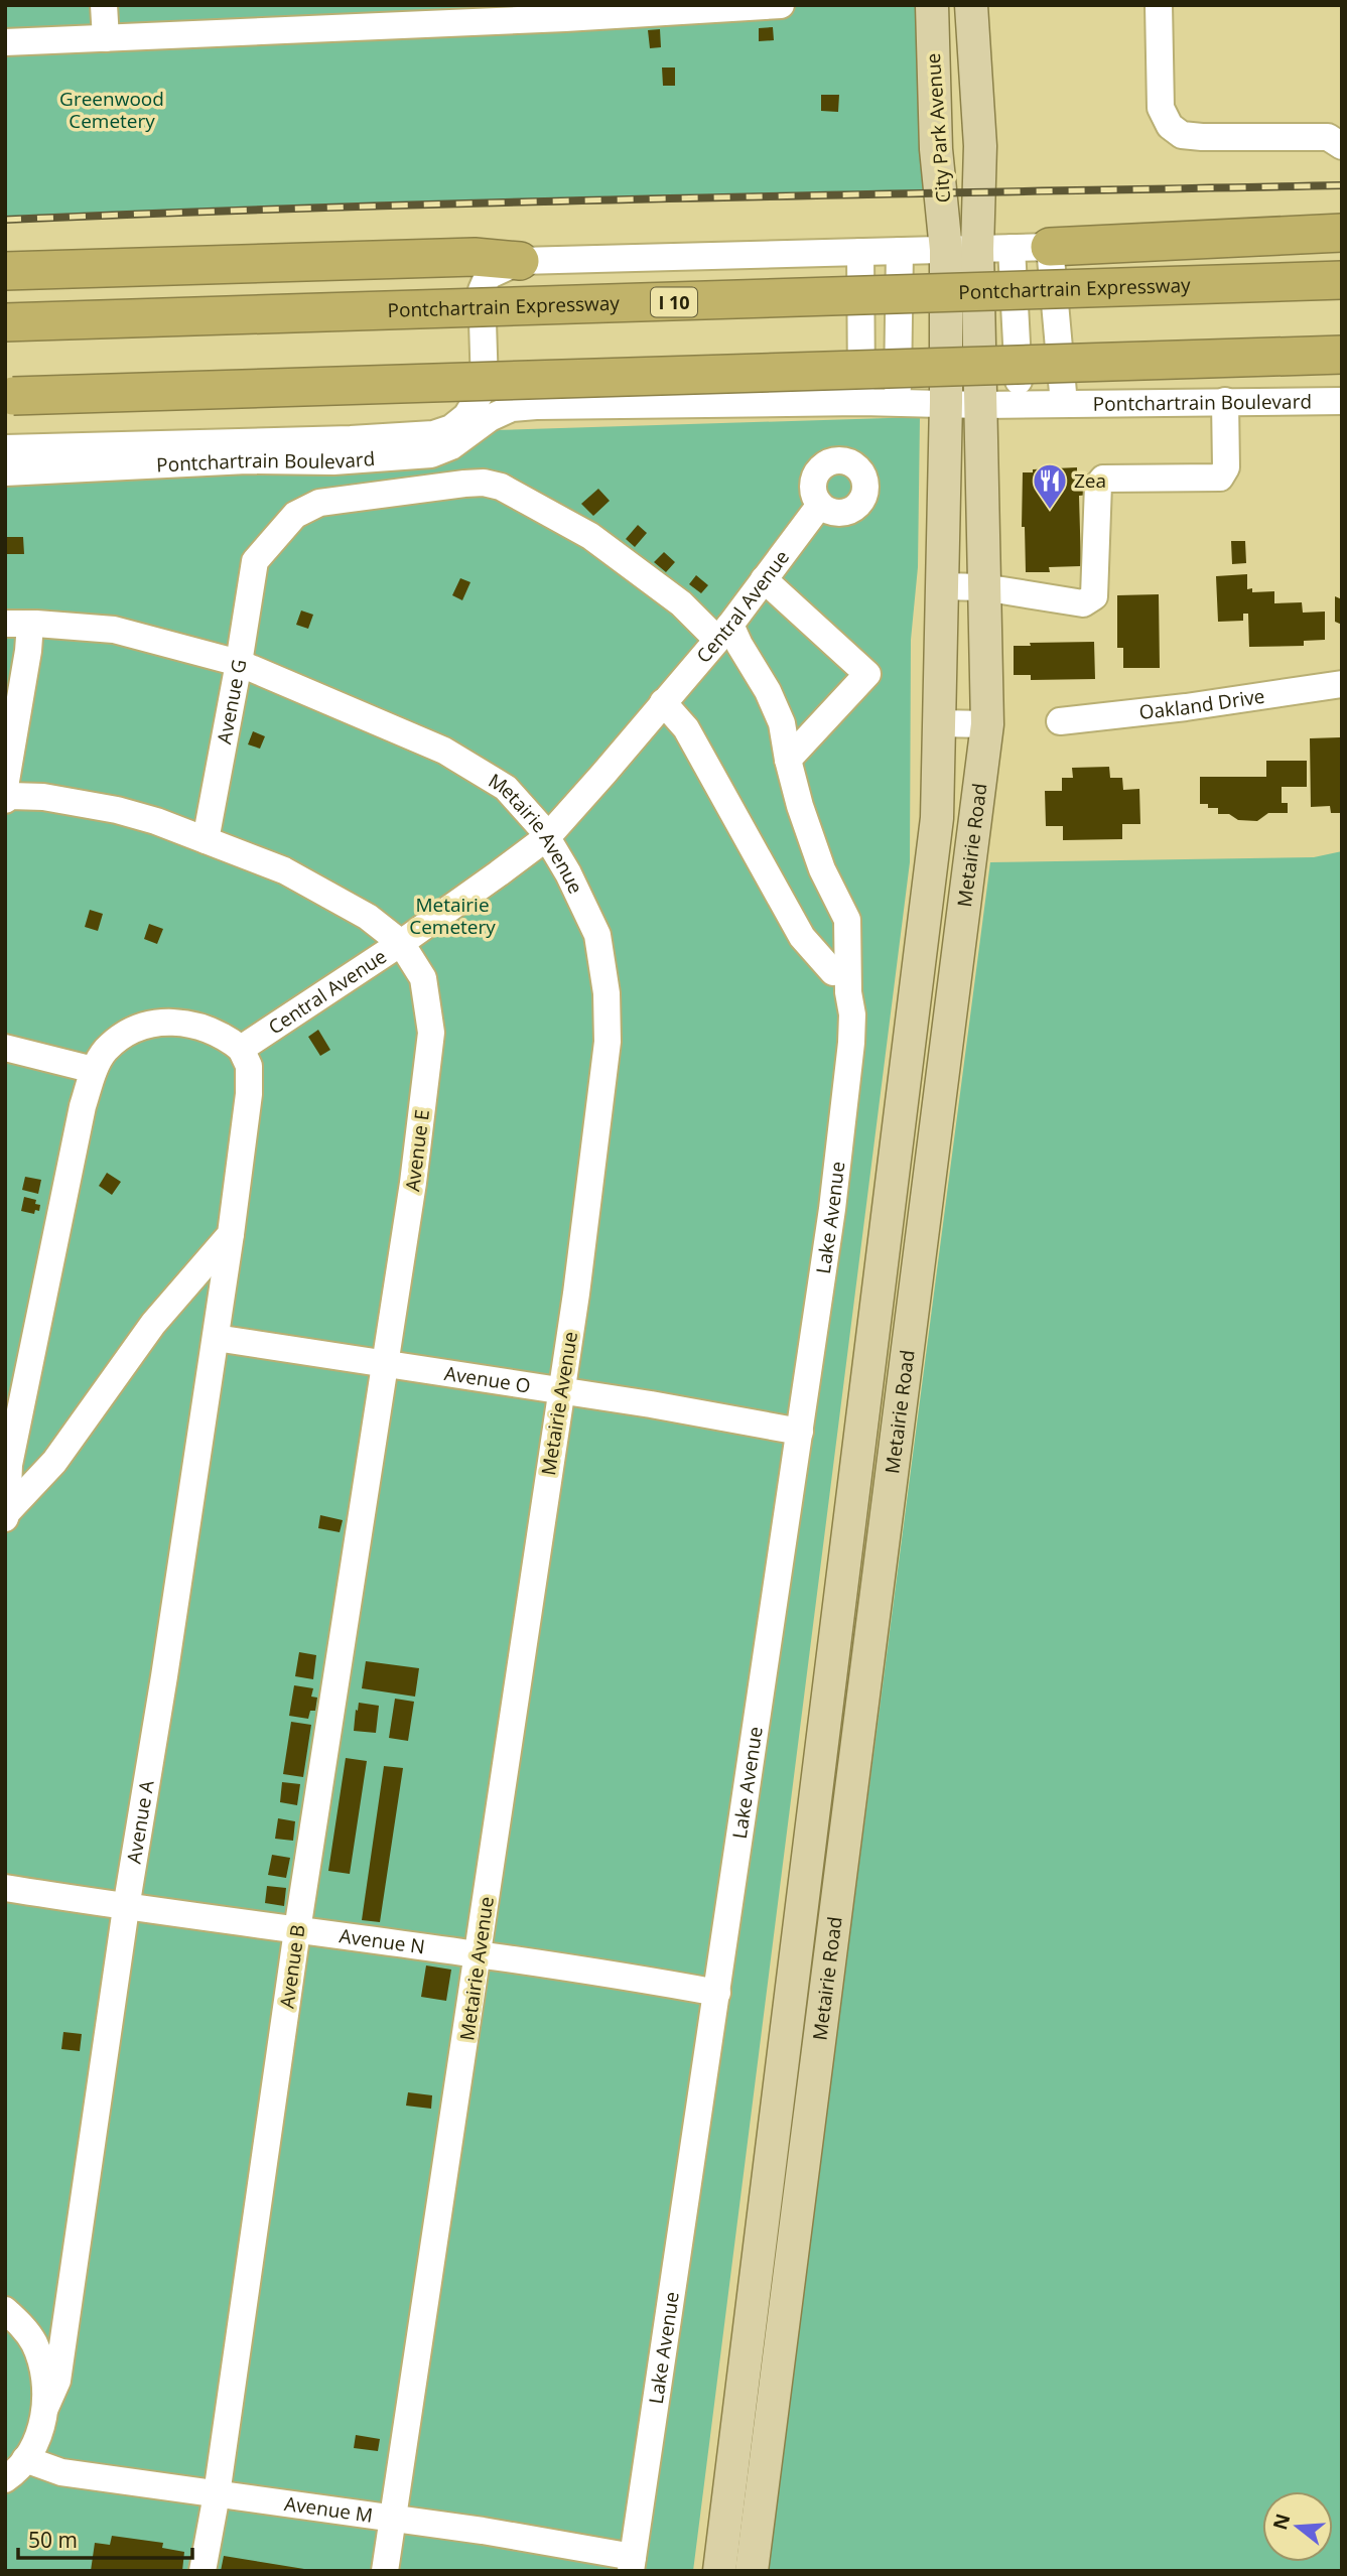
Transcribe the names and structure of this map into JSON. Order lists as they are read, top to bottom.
{
  "streets": {
    "highway": ["Pontchartrain Expressway", "I 10"],
    "main road": ["City Park Avenue", "Metairie Road"],
    "street": [
      "Pontchartrain Boulevard",
      "Central Avenue",
      "Avenue G",
      "Oakland Drive",
      "Metairie Avenue",
      "Avenue E",
      "Lake Avenue",
      "Avenue O",
      "Avenue A",
      "Avenue N",
      "Avenue B",
      "Avenue M"
    ]
  },
  "crossings": [
    ["City Park Avenue", "Metairie Road"],
    ["Pontchartrain Boulevard", "Metairie Road"],
    ["Central Avenue", "Metairie Avenue"],
    ["Central Avenue", "Avenue E"],
    ["Central Avenue", "Lake Avenue"],
    ["Avenue G", "Metairie Avenue"],
    ["Avenue G", "Avenue E"],
    ["Avenue G", "Lake Avenue"],
    ["Metairie Avenue", "Avenue O"],
    ["Metairie Avenue", "Avenue N"],
    ["Metairie Avenue", "Avenue M"],
    ["Avenue E", "Avenue O"],
    ["Avenue E", "Avenue B"],
    ["Lake Avenue", "Avenue O"],
    ["Lake Avenue", "Avenue N"],
    ["Lake Avenue", "Avenue M"],
    ["Avenue O", "Avenue A"],
    ["Avenue O", "Avenue B"],
    ["Avenue A", "Avenue N"],
    ["Avenue A", "Avenue M"],
    ["Avenue N", "Avenue B"],
    ["Avenue B", "Avenue M"]
  ],
  "parks": ["Greenwood Cemetery", "Metairie Cemetery"],
  "places": {
    "restaurant": ["Zea"]
  },
  "scale_bar": "50 m",
  "north": "left"
}
